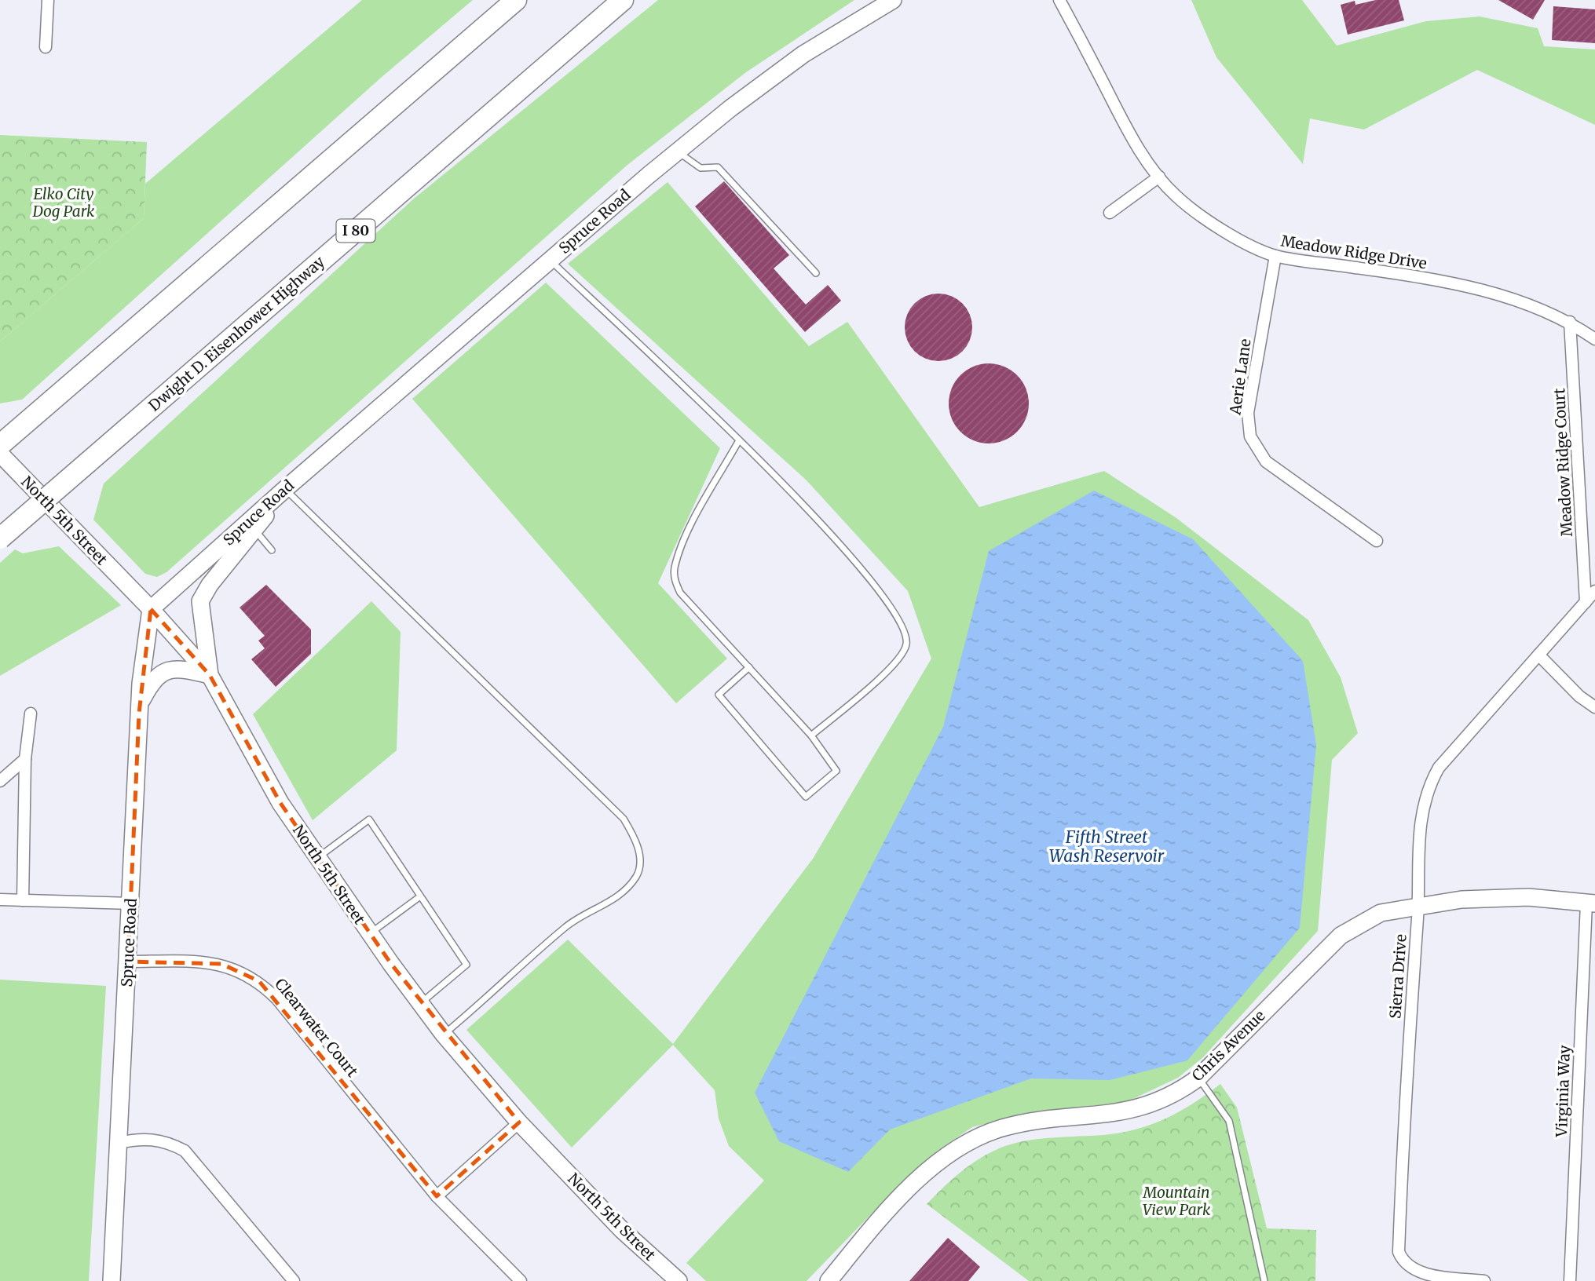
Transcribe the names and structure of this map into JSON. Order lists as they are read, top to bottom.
{
  "streets": {
    "highway": ["I 80", "Dwight D. Eisenhower Highway"],
    "street": [
      "Spruce Road",
      "Meadow Ridge Drive",
      "Aerie Lane",
      "Meadow Ridge Court",
      "North 5th Street",
      "Sierra Drive",
      "Clearwater Court",
      "Chris Avenue",
      "Virginia Way"
    ]
  },
  "crossings": [
    ["Spruce Road", "North 5th Street"],
    ["Spruce Road", "Clearwater Court"],
    ["Meadow Ridge Drive", "Aerie Lane"],
    ["Meadow Ridge Drive", "Meadow Ridge Court"],
    ["Meadow Ridge Court", "Sierra Drive"],
    ["Sierra Drive", "Chris Avenue"],
    ["Chris Avenue", "Virginia Way"]
  ],
  "water": ["Fifth Street Wash Reservoir"],
  "parks": ["Elko City Dog Park", "Mountain View Park"]
}
